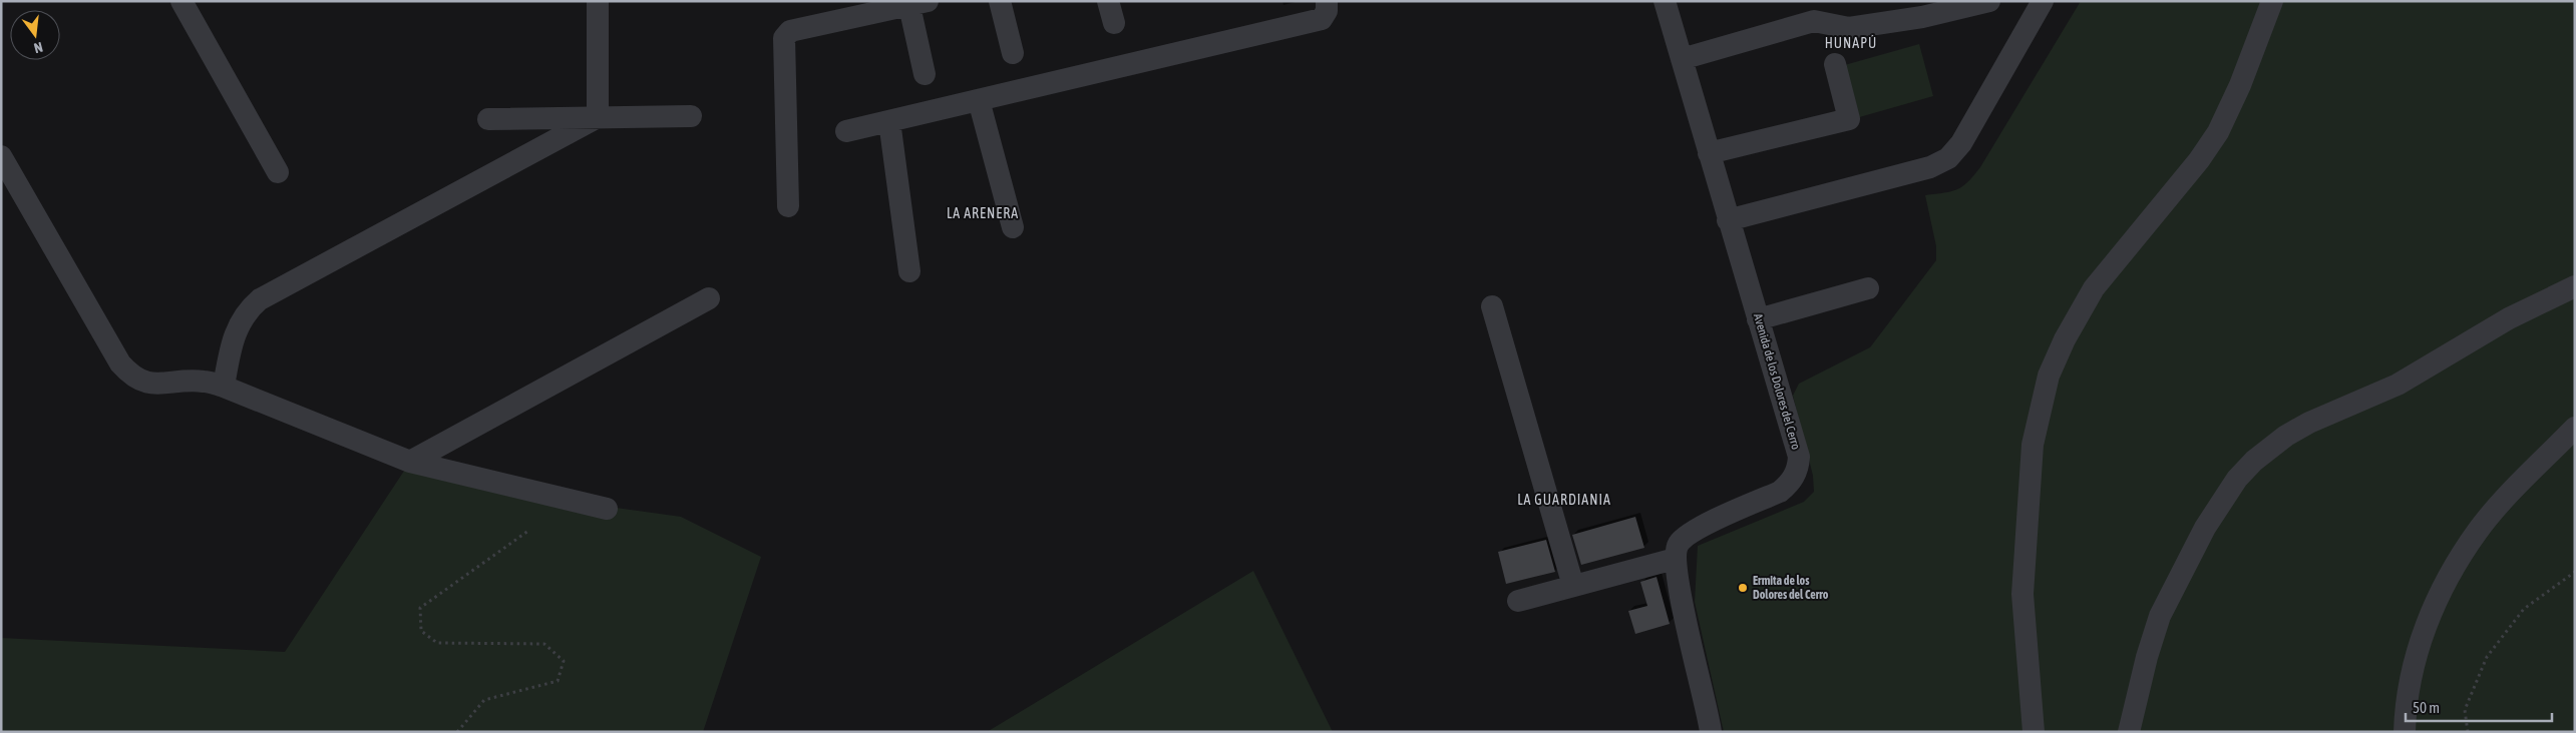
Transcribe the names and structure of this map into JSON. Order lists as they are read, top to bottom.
{
  "streets": {
    "street": ["Avenida de los Dolores del Cerro"]
  },
  "districts": ["HUNAPÚ", "LA ARENERA", "LA GUARDIANIA"],
  "places": ["Ermita de los Dolores del Cerro"],
  "scale_bar": "50 m",
  "north": "bottom"
}
